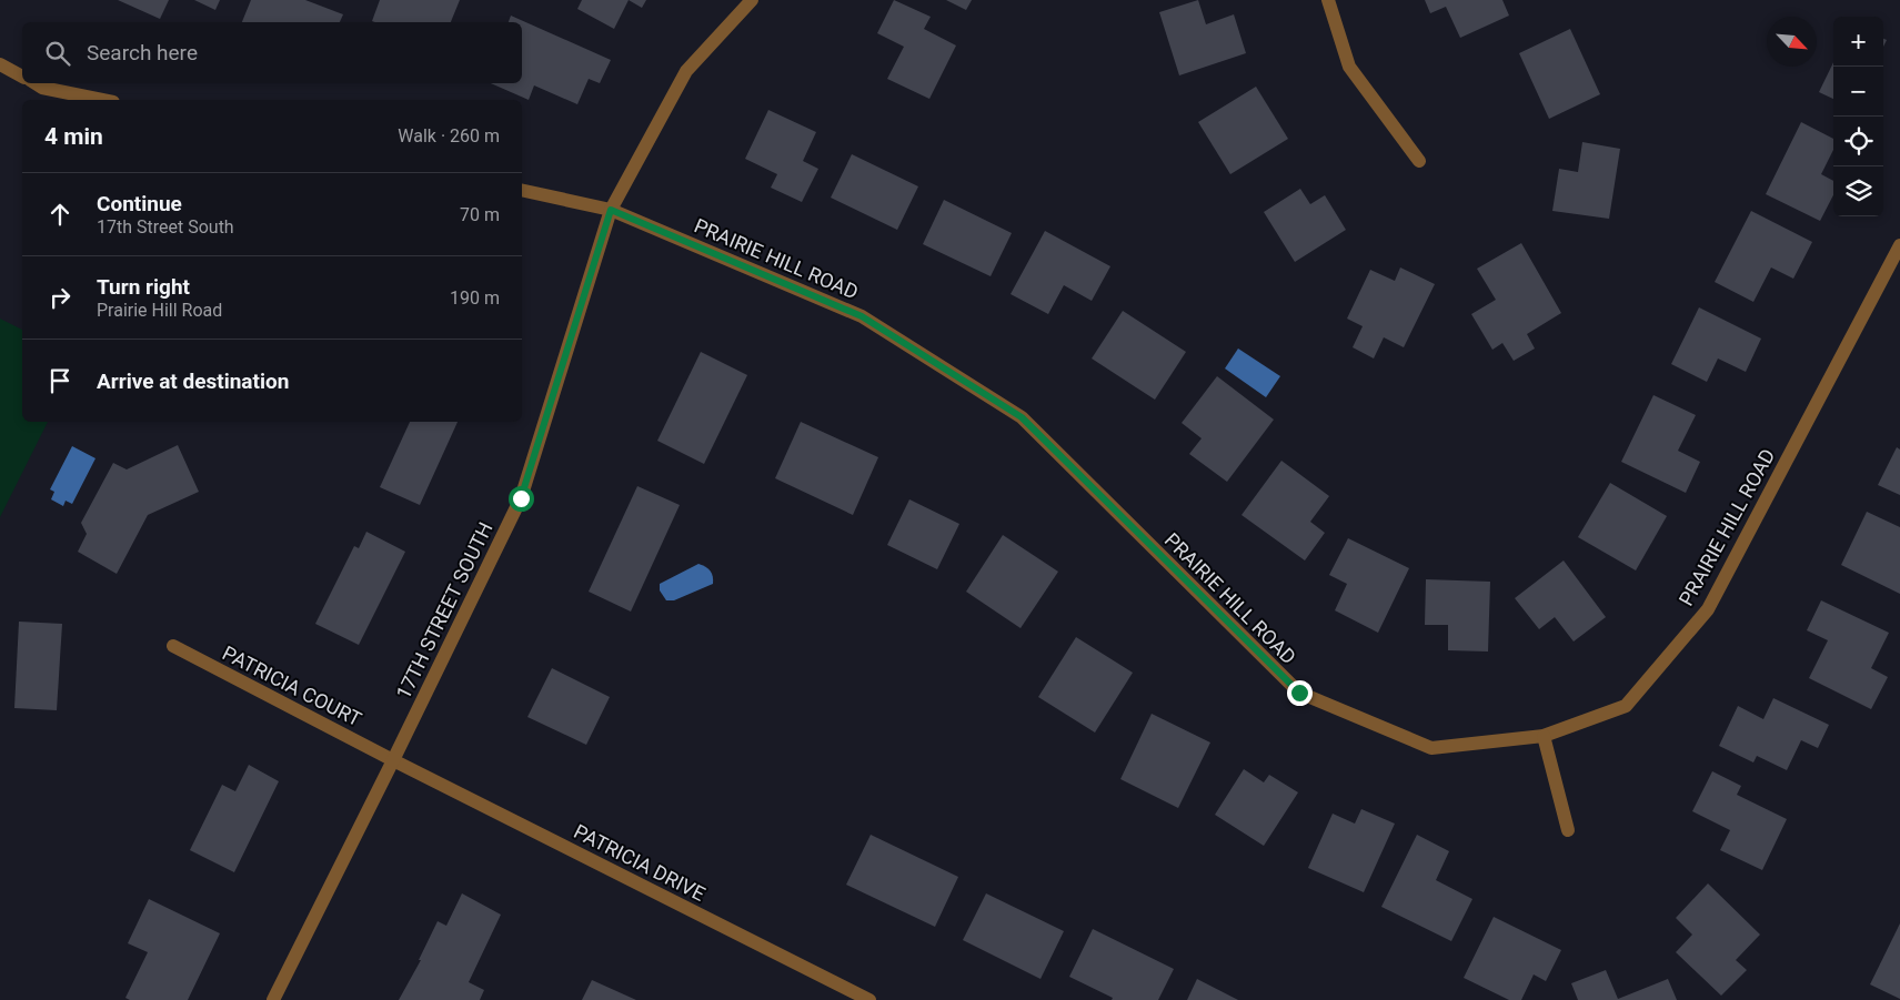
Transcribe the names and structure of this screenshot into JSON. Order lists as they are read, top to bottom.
{
  "streets": {
    "street": [
      "PRAIRIE HILL ROAD",
      "17TH STREET SOUTH",
      "PATRICIA COURT",
      "PATRICIA DRIVE"
    ]
  },
  "crossings": [
    ["PRAIRIE HILL ROAD", "17TH STREET SOUTH"],
    ["17TH STREET SOUTH", "PATRICIA COURT"],
    ["17TH STREET SOUTH", "PATRICIA DRIVE"],
    ["PATRICIA COURT", "PATRICIA DRIVE"]
  ],
  "north": "bottom right",
  "page": {
    "map_buttons": ["+", "−"],
    "search": "Search here",
    "heading": ["4 min", "Walk · 260 m"],
    "list": [
      ["Continue", "17th Street South", "70 m"],
      ["Turn right", "Prairie Hill Road", "190 m"],
      "Arrive at destination"
    ]
  }
}
